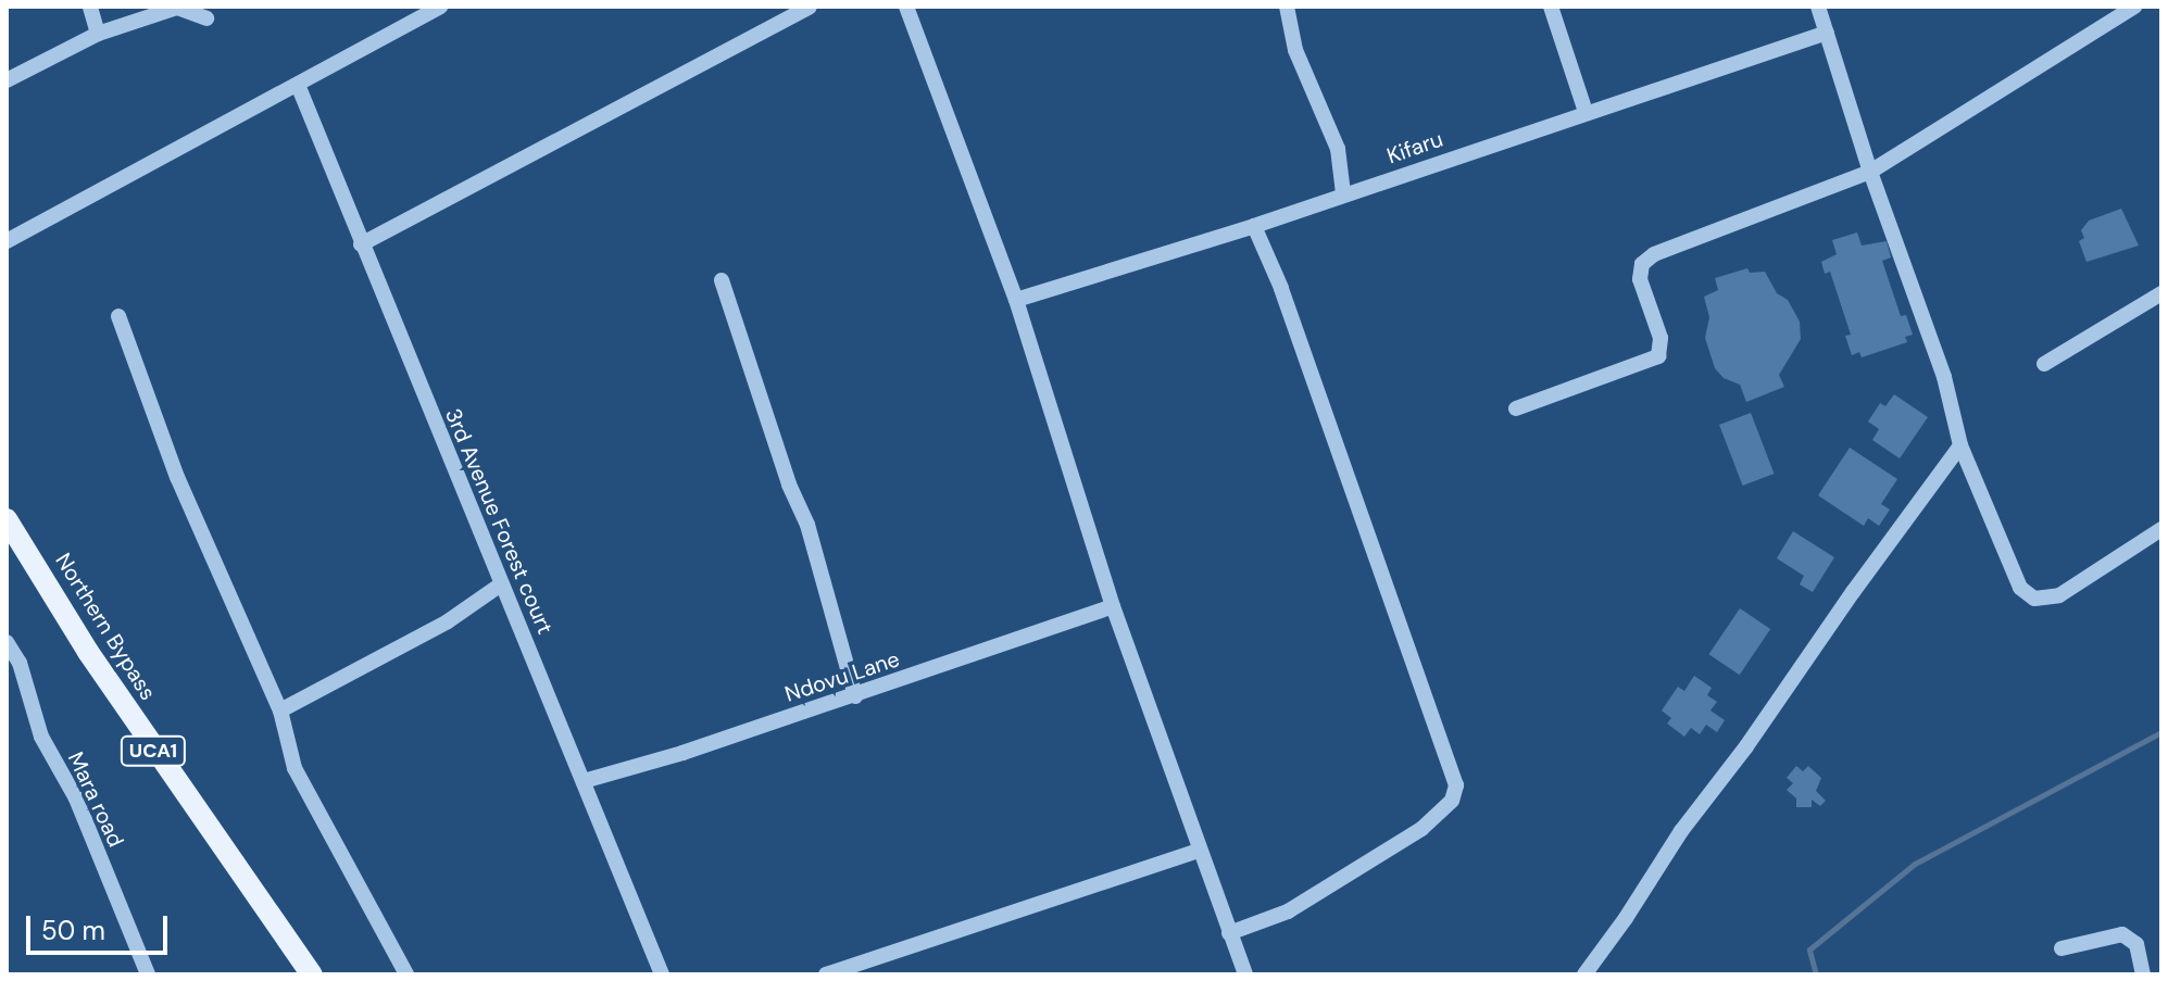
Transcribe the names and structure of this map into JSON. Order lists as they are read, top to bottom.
{
  "streets": {
    "main road": ["Northern Bypass", "UCA1"],
    "street": [
      "Kifaru",
      "3rd Avenue Forest court",
      "Ndovu Lane",
      "Mara road"
    ]
  },
  "crossings": [
    ["3rd Avenue Forest court", "Ndovu Lane"]
  ],
  "scale_bar": "50 m"
}
